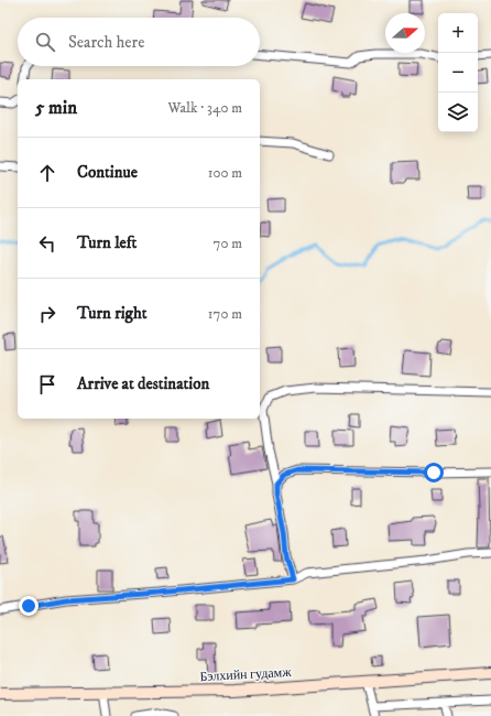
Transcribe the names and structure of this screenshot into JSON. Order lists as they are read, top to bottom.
{
  "streets": {
    "main road": ["Бэлхийн гудамж"]
  },
  "north": "right",
  "page": {
    "map_buttons": ["+", "−"],
    "search": "Search here",
    "heading": ["5 min", "Walk · 340 m"],
    "list": [
      ["Continue", "100 m"],
      ["Turn left", "70 m"],
      ["Turn right", "170 m"],
      "Arrive at destination"
    ]
  }
}
